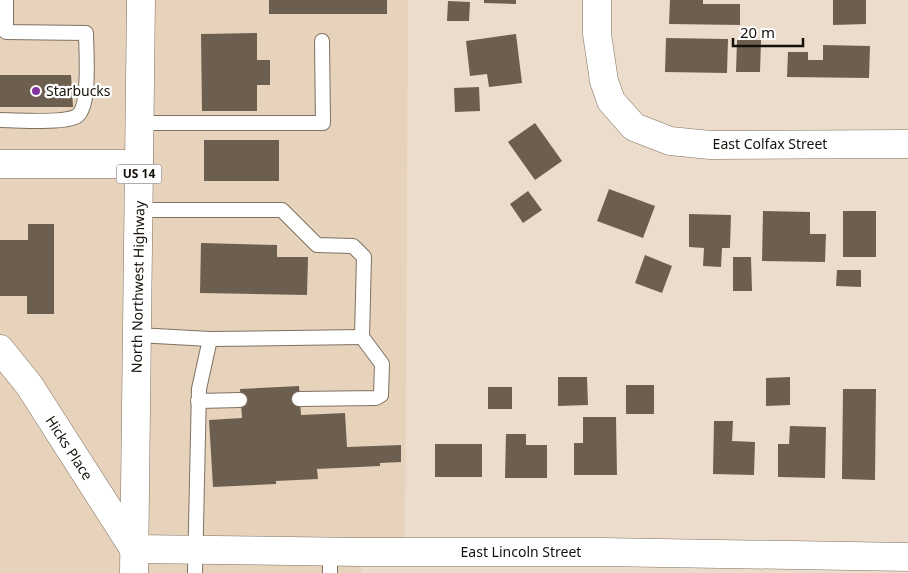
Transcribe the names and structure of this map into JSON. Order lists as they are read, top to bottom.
{
  "streets": {
    "street": [
      "East Colfax Street",
      "US 14",
      "North Northwest Highway",
      "Hicks Place",
      "East Lincoln Street"
    ]
  },
  "crossings": [
    ["North Northwest Highway", "Hicks Place"],
    ["North Northwest Highway", "East Lincoln Street"],
    ["Hicks Place", "East Lincoln Street"]
  ],
  "places": ["Starbucks"],
  "scale_bar": "20 m"
}
